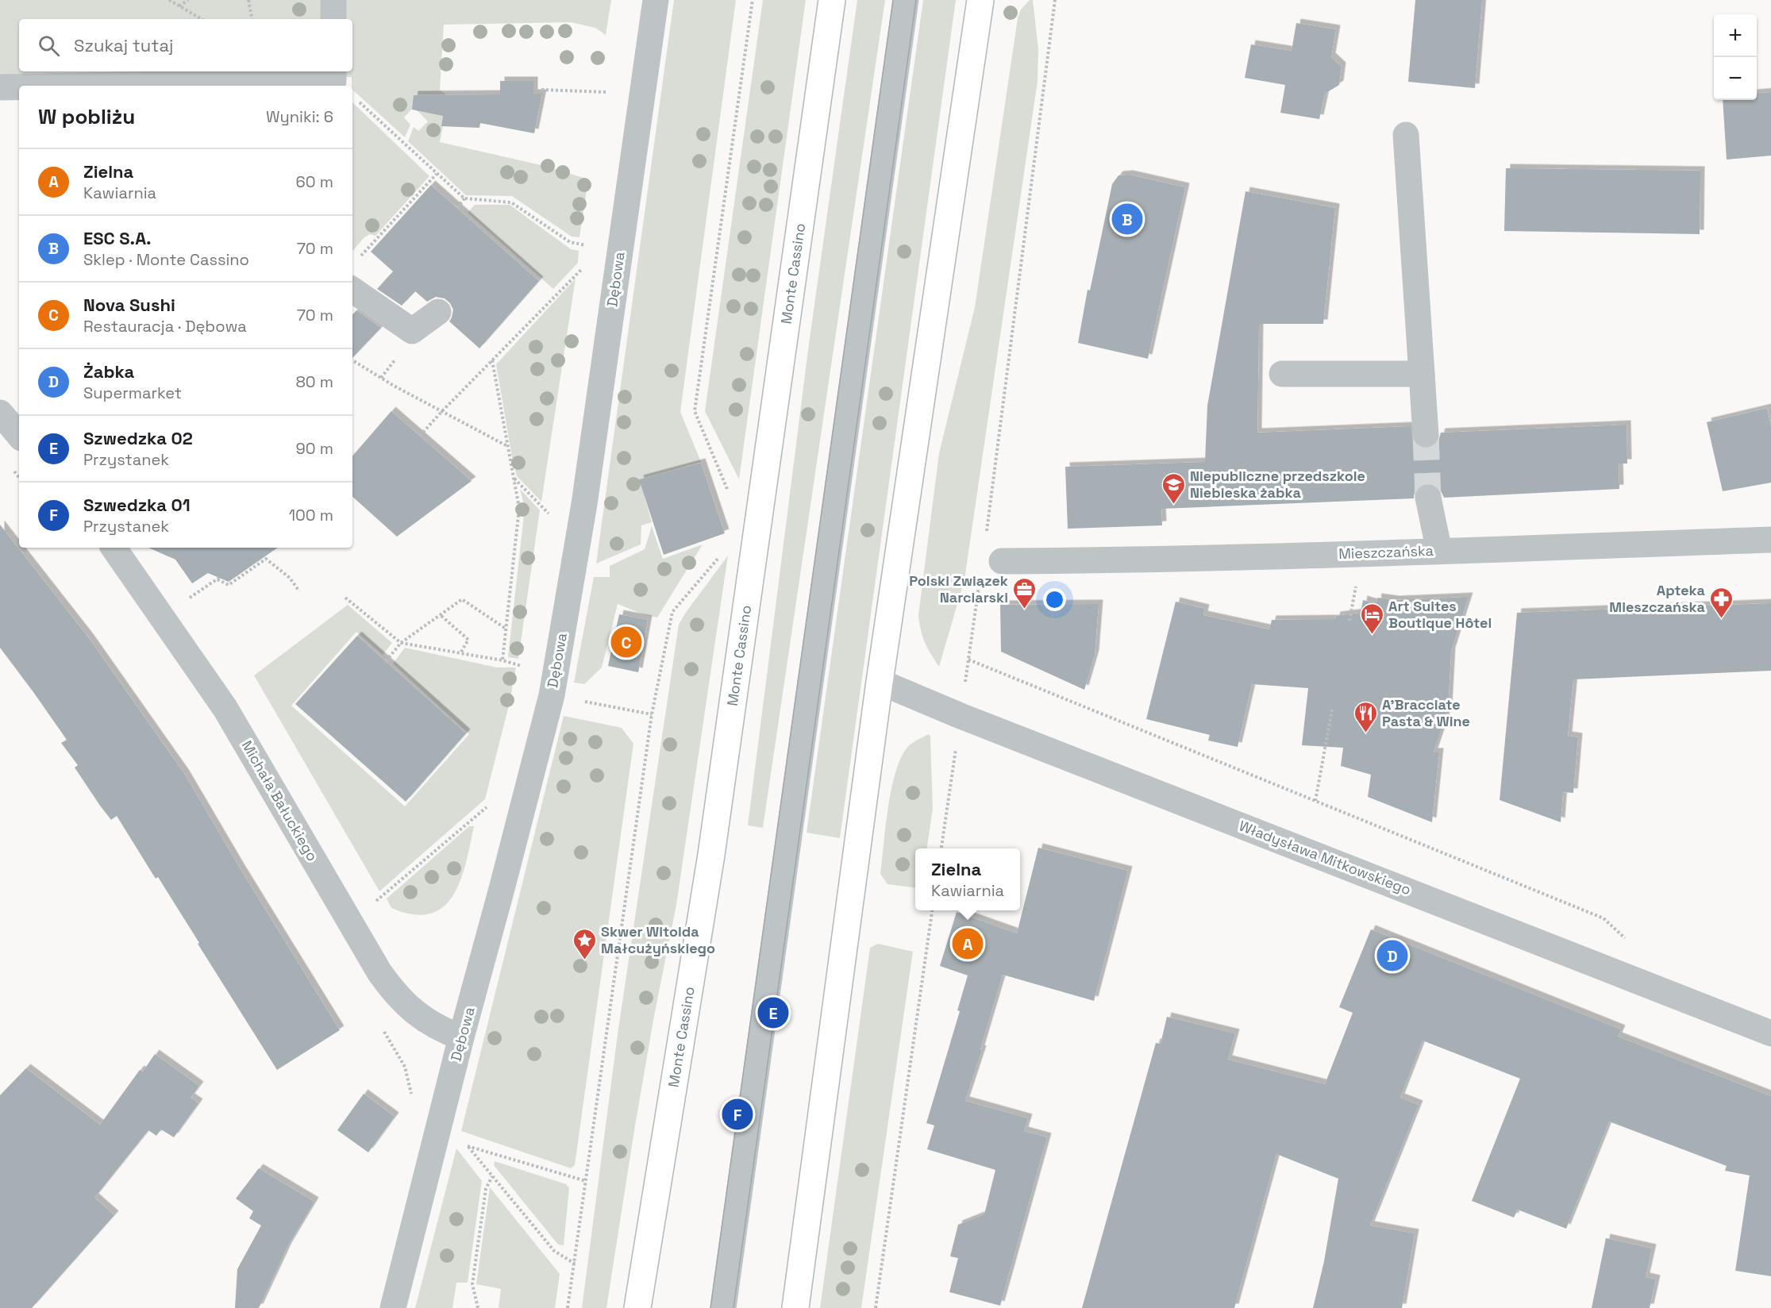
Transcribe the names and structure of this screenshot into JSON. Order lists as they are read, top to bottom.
{
  "streets": {
    "main road": ["Monte Cassino"],
    "street": [
      "Dębowa",
      "Mieszczańska",
      "Michała Bałuckiego",
      "Władysława Mitkowskiego"
    ]
  },
  "crossings": [
    ["Dębowa", "Michała Bałuckiego"]
  ],
  "places": {
    "school or university": ["Niepubliczne przedszkole Niebieska żabka"],
    "office": ["Polski Związek Narciarski"],
    "pharmacy": ["Apteka Mieszczańska"],
    "hotel": ["Art Suites Boutique Hôtel"],
    "restaurant": ["A'Bracciate Pasta & Wine"],
    "place": ["Skwer Witolda Małcużyńskiego"]
  },
  "page": {
    "map_buttons": ["+", "−"],
    "search": "Szukaj tutaj",
    "heading": ["W pobliżu", "Wyniki: 6"],
    "list": [
      {
        "mark": "A",
        "name": "Zielna",
        "note": "Kawiarnia",
        "value": "60 m"
      },
      {
        "mark": "B",
        "name": "ESC S.A.",
        "note": "Sklep · Monte Cassino",
        "value": "70 m"
      },
      {
        "mark": "C",
        "name": "Nova Sushi",
        "note": "Restauracja · Dębowa",
        "value": "70 m"
      },
      {
        "mark": "D",
        "name": "Żabka",
        "note": "Supermarket",
        "value": "80 m"
      },
      {
        "mark": "E",
        "name": "Szwedzka 02",
        "note": "Przystanek",
        "value": "90 m"
      },
      {
        "mark": "F",
        "name": "Szwedzka 01",
        "note": "Przystanek",
        "value": "100 m"
      }
    ],
    "pins": [
      "B",
      "C",
      "A",
      "D",
      "E",
      "F"
    ],
    "popup": ["Zielna", "Kawiarnia"]
  }
}
